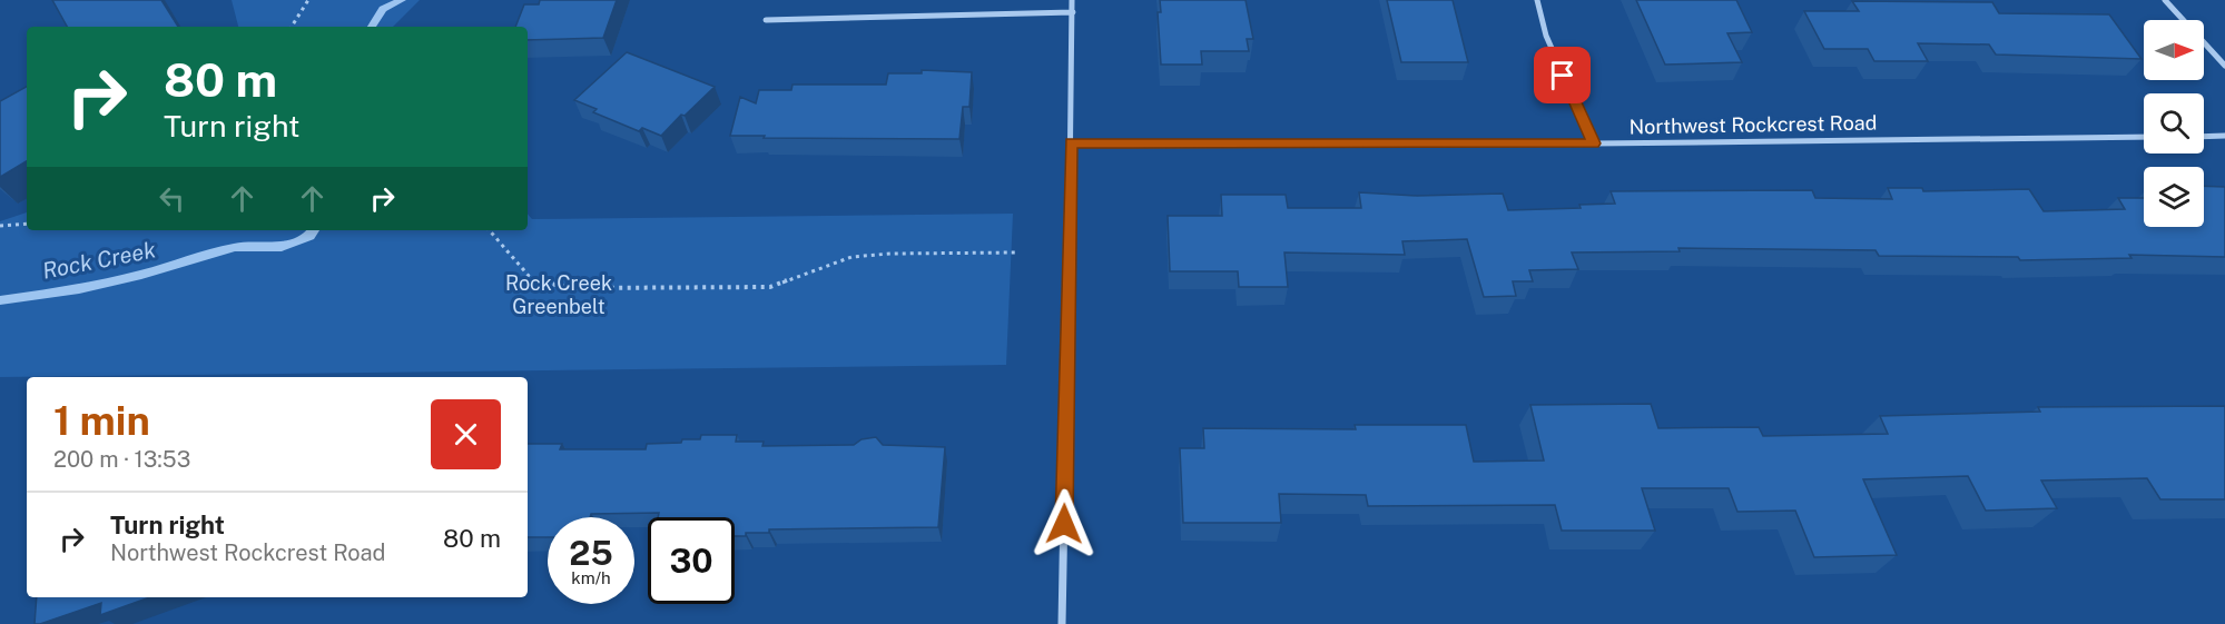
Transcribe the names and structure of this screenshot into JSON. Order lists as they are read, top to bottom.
{
  "streets": {
    "street": ["Northwest Rockcrest Road"]
  },
  "water": ["Rock Creek"],
  "parks": ["Rock Creek Greenbelt"],
  "north": "right",
  "page": {
    "turn": ["80 m", "Turn right"],
    "heading": ["1 min", "200 m · 13:53"],
    "list": [
      {
        "name": "Turn right",
        "note": "Northwest Rockcrest Road",
        "value": "80 m"
      }
    ],
    "speed": "25 km/h",
    "limit": "30"
  }
}
